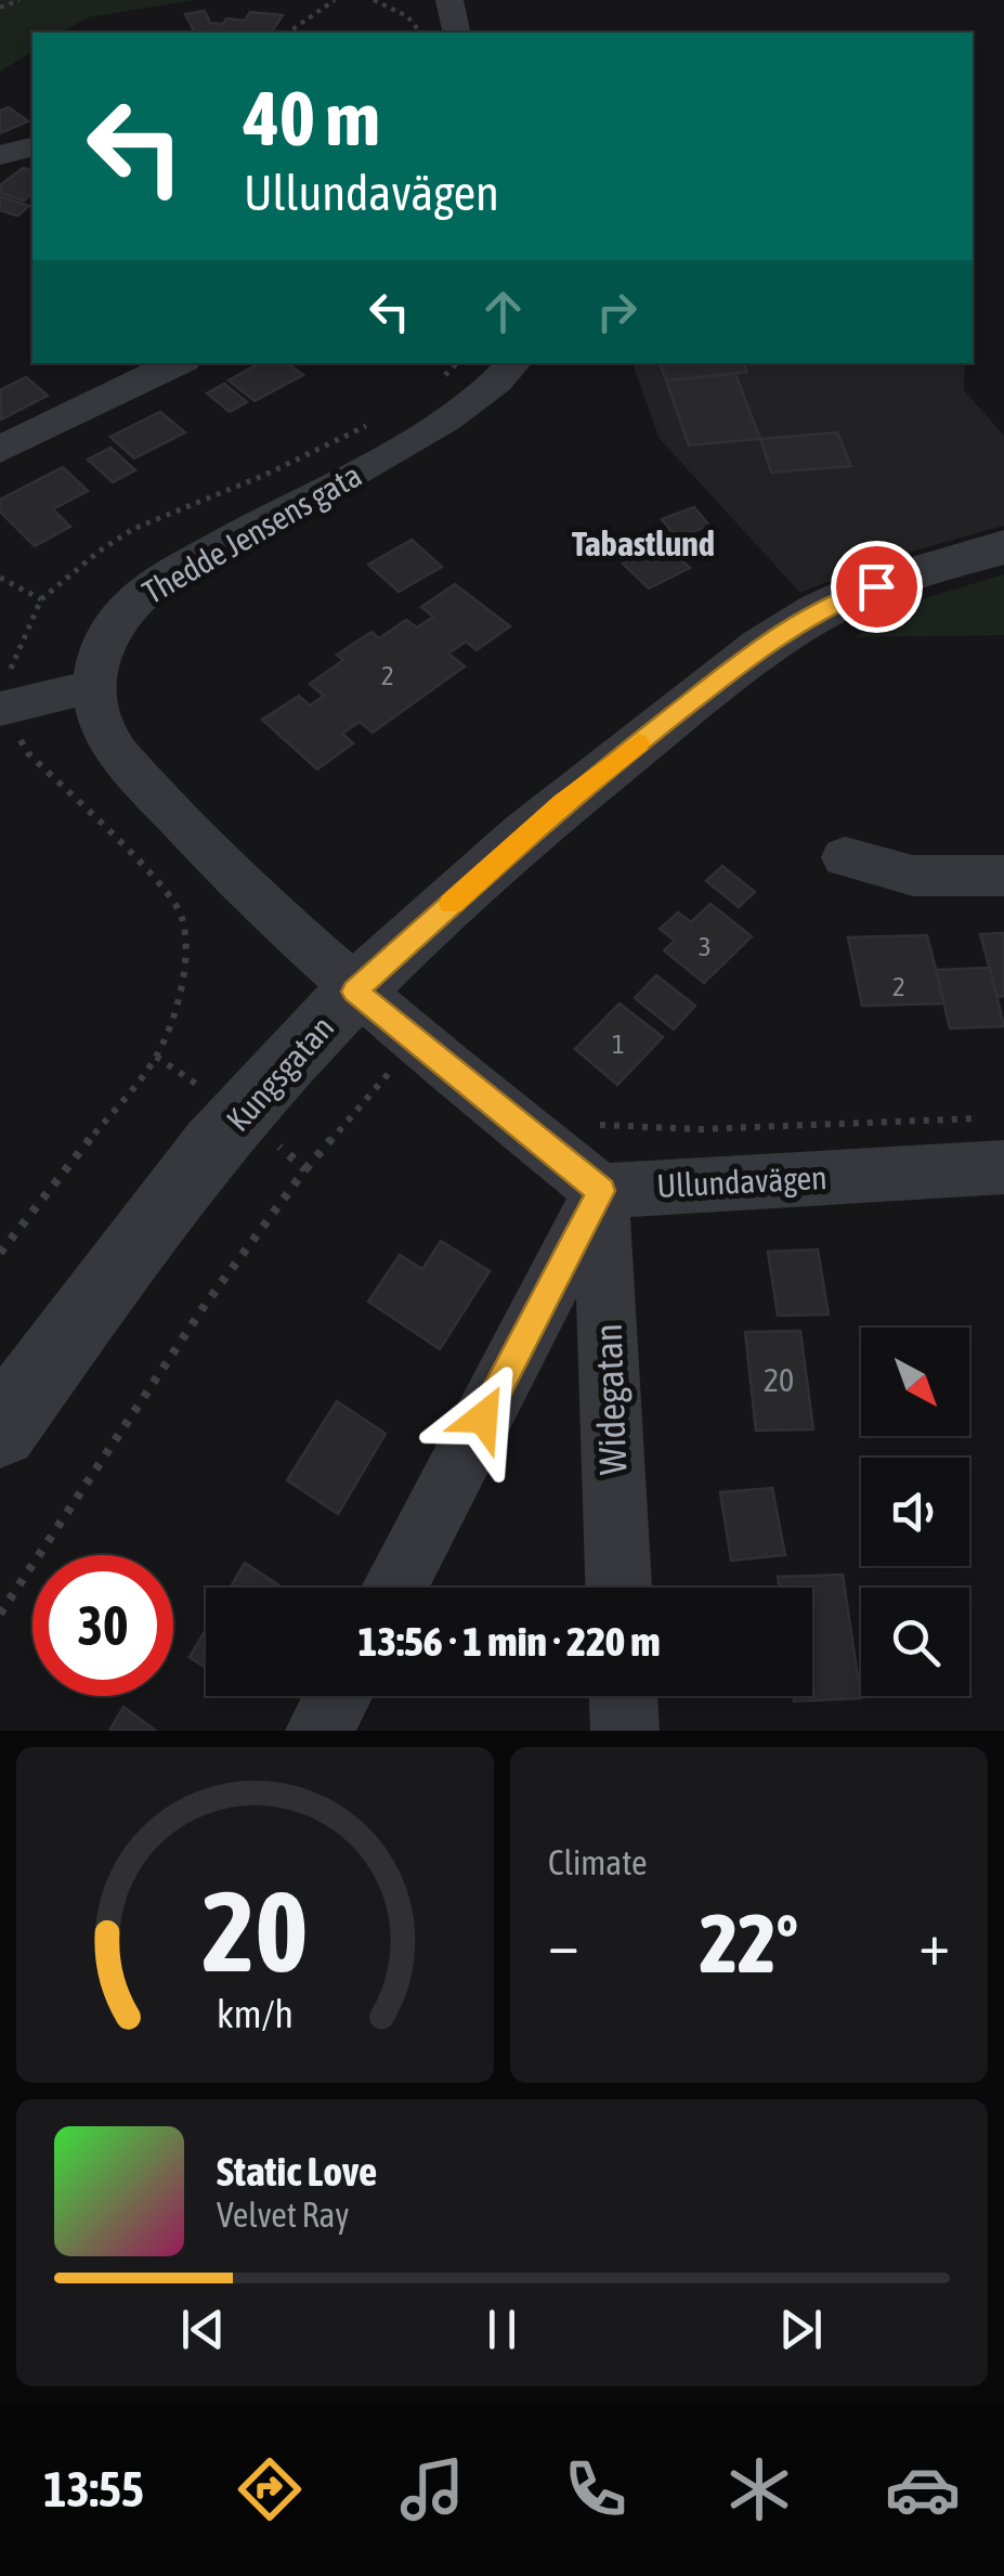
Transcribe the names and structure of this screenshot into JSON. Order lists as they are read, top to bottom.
{
  "streets": {
    "street": [
      "Thedde Jensens gata",
      "Kungsgatan",
      "Ullundavägen",
      "Widegatan"
    ]
  },
  "crossings": [
    ["Ullundavägen", "Widegatan"]
  ],
  "districts": ["Tabastlund"],
  "house_numbers": [
    "2",
    "3",
    "2",
    "1",
    "20"
  ],
  "north": "bottom right",
  "page": {
    "turn": ["40 m", "Ullundavägen"],
    "limit": "30",
    "trip": "13:56 · 1 min · 220 m",
    "tile": "Climate",
    "heat": ["−", "22°", "+"],
    "song": ["Static Love", "Velvet Ray"],
    "tabs": "13:55",
    "gauge": ["20", "km/h"]
  }
}
